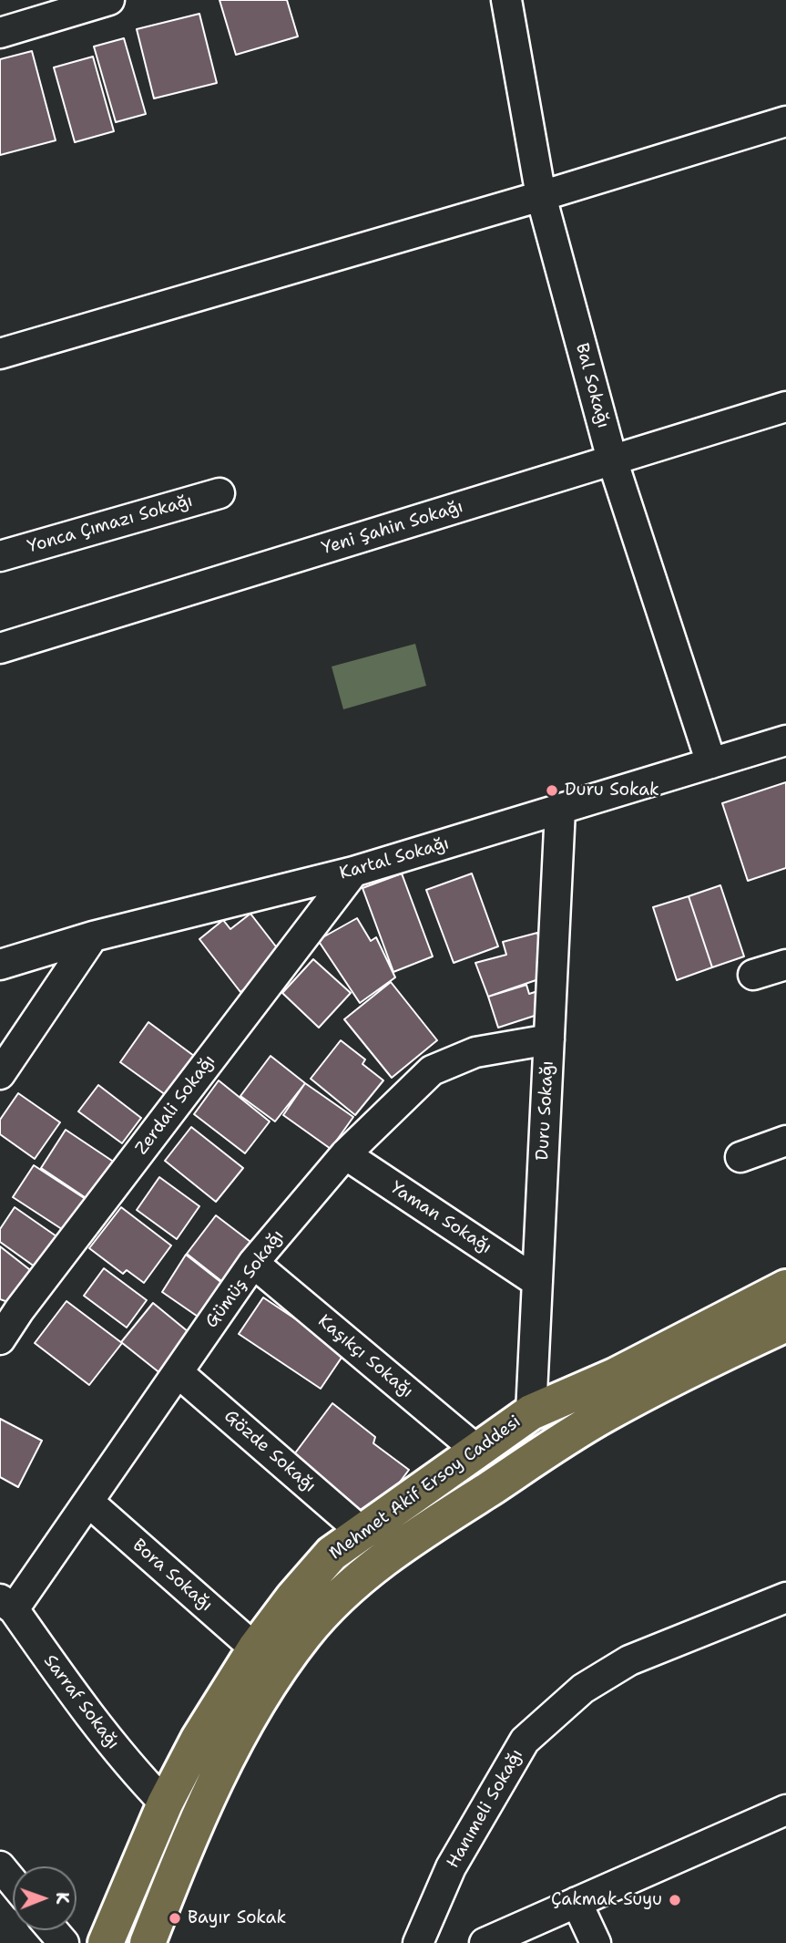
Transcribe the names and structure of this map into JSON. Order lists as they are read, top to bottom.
{
  "streets": {
    "main road": ["Mehmet Akif Ersoy Caddesi"],
    "street": [
      "Bal Sokağı",
      "Yonca Çımazı Sokağı",
      "Yeni Şahin Sokağı",
      "Kartal Sokağı",
      "Zerdali Sokağı",
      "Duru Sokağı",
      "Yaman Sokağı",
      "Gümüş Sokağı",
      "Kaşıkçı Sokağı",
      "Gözde Sokağı",
      "Bora Sokağı",
      "Sarraf Sokağı",
      "Hanımeli Sokağı"
    ]
  },
  "crossings": [
    ["Bal Sokağı", "Yeni Şahin Sokağı"],
    ["Bal Sokağı", "Kartal Sokağı"],
    ["Kartal Sokağı", "Zerdali Sokağı"],
    ["Kartal Sokağı", "Duru Sokağı"],
    ["Duru Sokağı", "Yaman Sokağı"],
    ["Duru Sokağı", "Gümüş Sokağı"],
    ["Duru Sokağı", "Mehmet Akif Ersoy Caddesi"],
    ["Yaman Sokağı", "Gümüş Sokağı"],
    ["Gümüş Sokağı", "Kaşıkçı Sokağı"],
    ["Gümüş Sokağı", "Gözde Sokağı"],
    ["Gümüş Sokağı", "Bora Sokağı"],
    ["Gümüş Sokağı", "Sarraf Sokağı"],
    ["Kaşıkçı Sokağı", "Mehmet Akif Ersoy Caddesi"],
    ["Gözde Sokağı", "Mehmet Akif Ersoy Caddesi"],
    ["Mehmet Akif Ersoy Caddesi", "Bora Sokağı"],
    ["Mehmet Akif Ersoy Caddesi", "Sarraf Sokağı"]
  ],
  "places": ["Duru Sokak", "Çakmak Suyu", "Bayır Sokak"],
  "north": "right"
}
